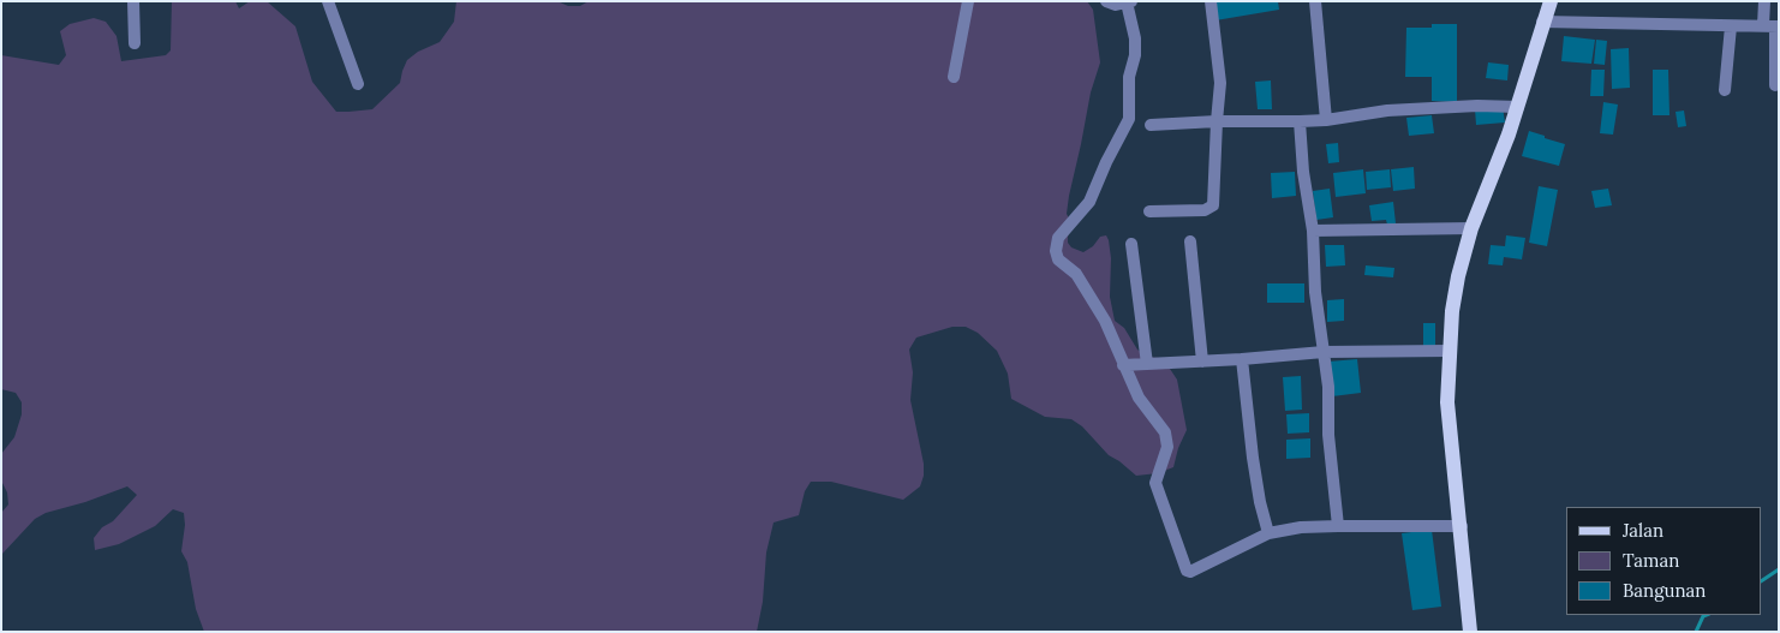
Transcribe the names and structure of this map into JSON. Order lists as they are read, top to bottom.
{
  "legend": ["Jalan", "Taman", "Bangunan"]
}
